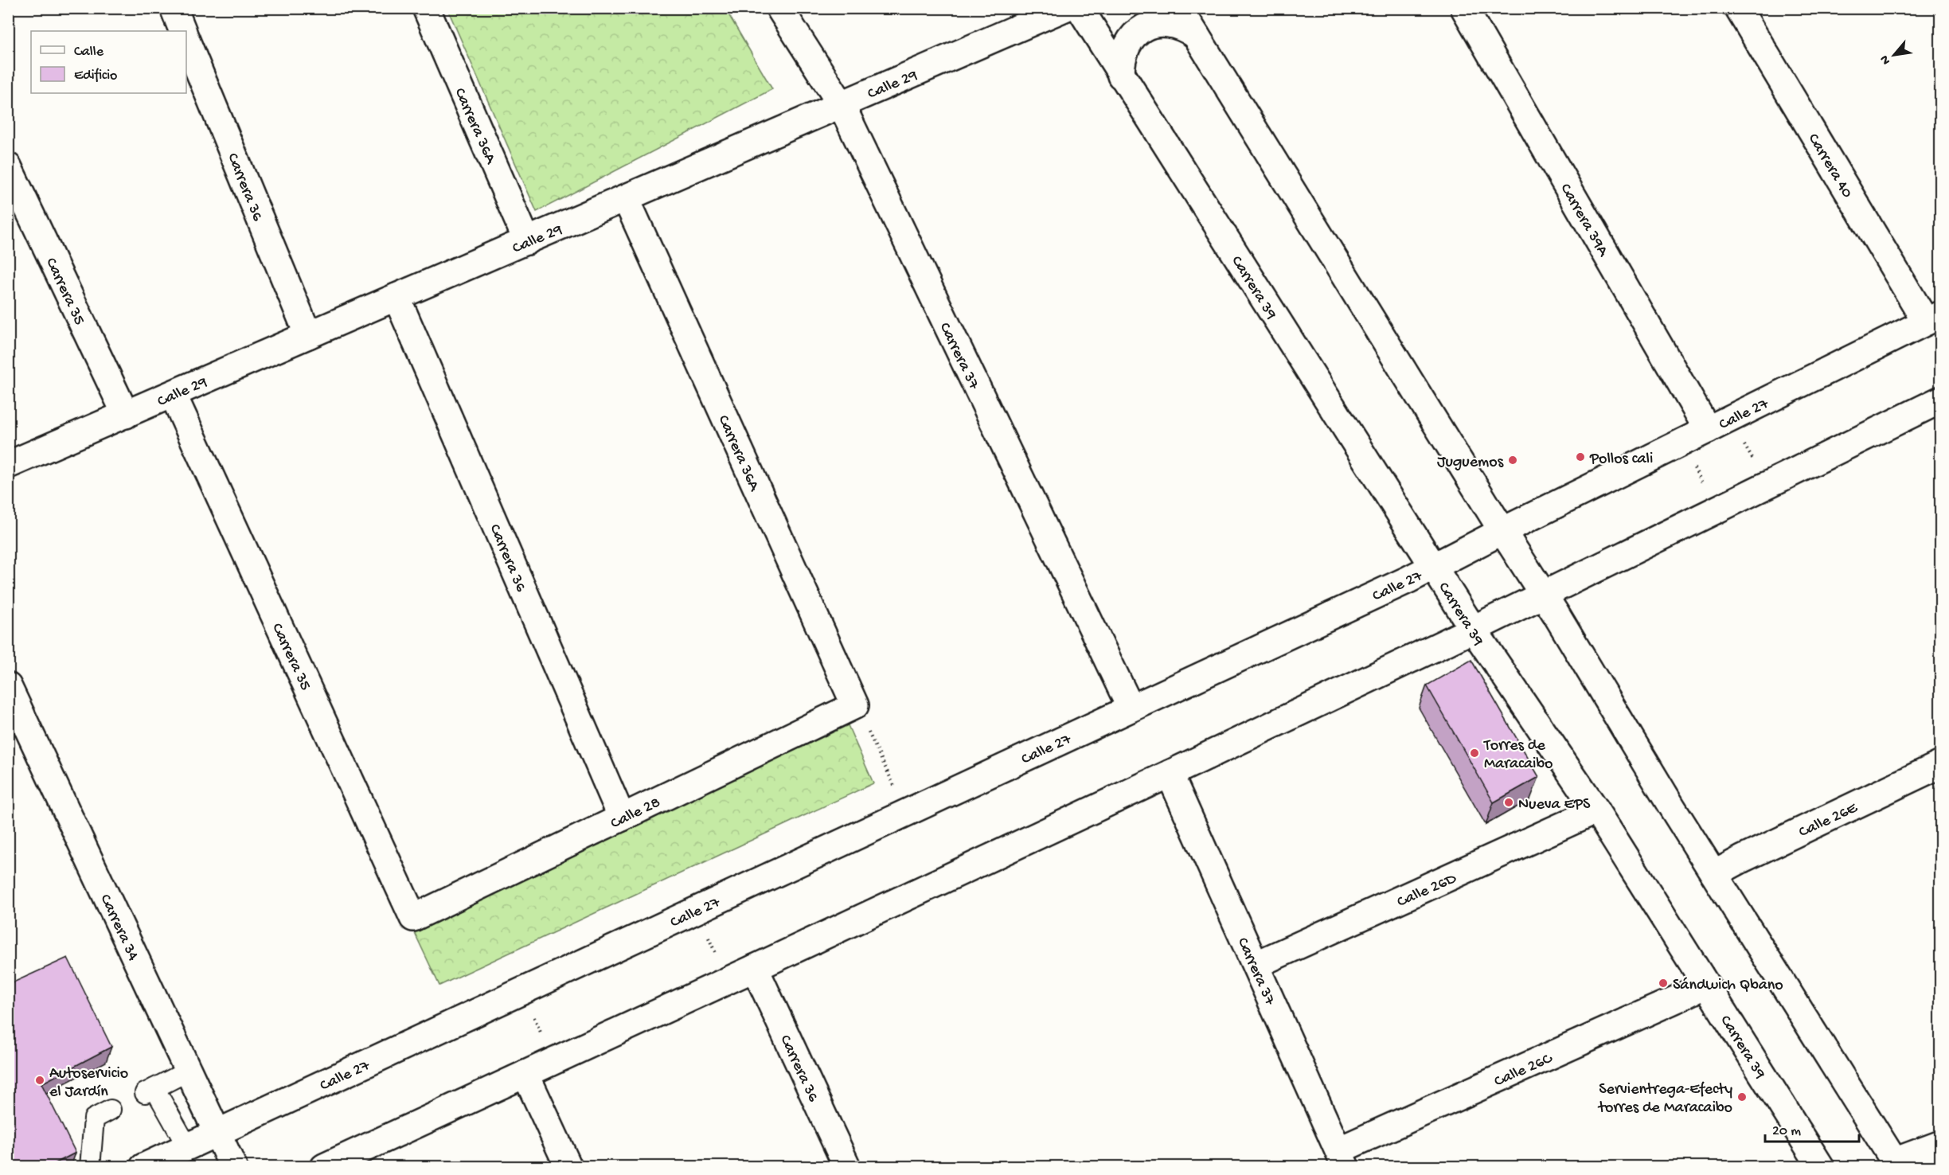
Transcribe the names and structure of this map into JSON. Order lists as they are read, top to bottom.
{
  "streets": {
    "street": [
      "Calle 29",
      "Carrera 36A",
      "Carrera 40",
      "Carrera 36",
      "Carrera 39A",
      "Carrera 39",
      "Carrera 35",
      "Carrera 37",
      "Calle 27",
      "Calle 28",
      "Calle 26E",
      "Calle 26D",
      "Carrera 34",
      "Calle 26C"
    ]
  },
  "crossings": [
    ["Calle 29", "Carrera 36A"],
    ["Calle 29", "Carrera 36"],
    ["Calle 29", "Carrera 35"],
    ["Calle 29", "Carrera 37"],
    ["Carrera 36A", "Calle 28"],
    ["Carrera 40", "Calle 27"],
    ["Carrera 36", "Calle 28"],
    ["Carrera 39A", "Calle 27"],
    ["Carrera 39", "Calle 27"],
    ["Carrera 39", "Calle 26D"],
    ["Carrera 39", "Calle 26C"],
    ["Carrera 35", "Calle 28"],
    ["Carrera 37", "Calle 27"],
    ["Carrera 37", "Calle 26D"],
    ["Carrera 37", "Calle 26C"],
    ["Calle 27", "Carrera 34"]
  ],
  "places": [
    "Pollos cali",
    "Juguemos",
    "Torres de Maracaibo",
    "Nueva EPS",
    "Sándwich Qbano",
    "Autoservicio el Jardín",
    "Servientrega-Efecty torres de Maracaibo"
  ],
  "legend": ["Calle", "Edificio"],
  "scale_bar": "20 m",
  "north": "bottom left"
}
